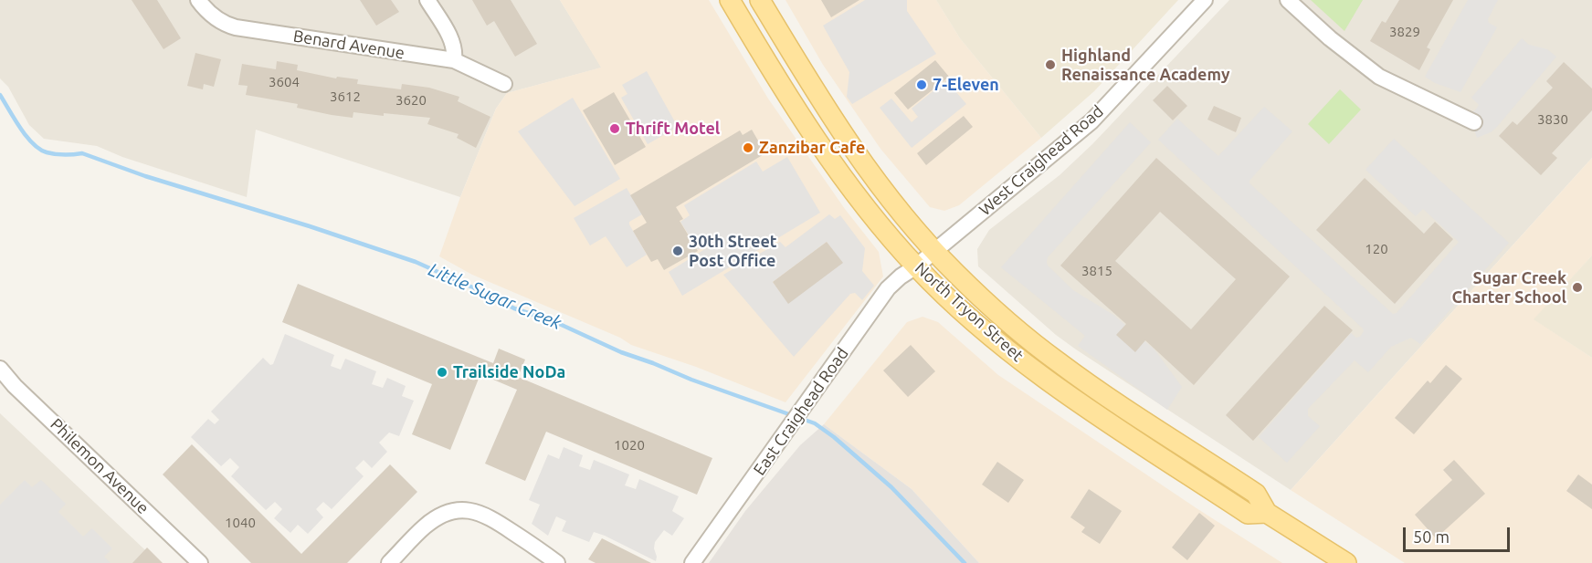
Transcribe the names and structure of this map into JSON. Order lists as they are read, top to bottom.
{
  "streets": {
    "main road": ["North Tryon Street"],
    "street": [
      "Benard Avenue",
      "West Craighead Road",
      "East Craighead Road",
      "Philemon Avenue"
    ]
  },
  "crossings": [
    ["West Craighead Road", "North Tryon Street"],
    ["West Craighead Road", "East Craighead Road"],
    ["North Tryon Street", "East Craighead Road"]
  ],
  "water": ["Little Sugar Creek"],
  "places": [
    "Highland Renaissance Academy",
    "7-Eleven",
    "Thrift Motel",
    "Zanzibar Cafe",
    "30th Street Post Office",
    "Sugar Creek Charter School",
    "Trailside NoDa"
  ],
  "house_numbers": [
    "3829",
    "3604",
    "3612",
    "3620",
    "3830",
    "120",
    "3815",
    "1020",
    "1040"
  ],
  "scale_bar": "50 m"
}
